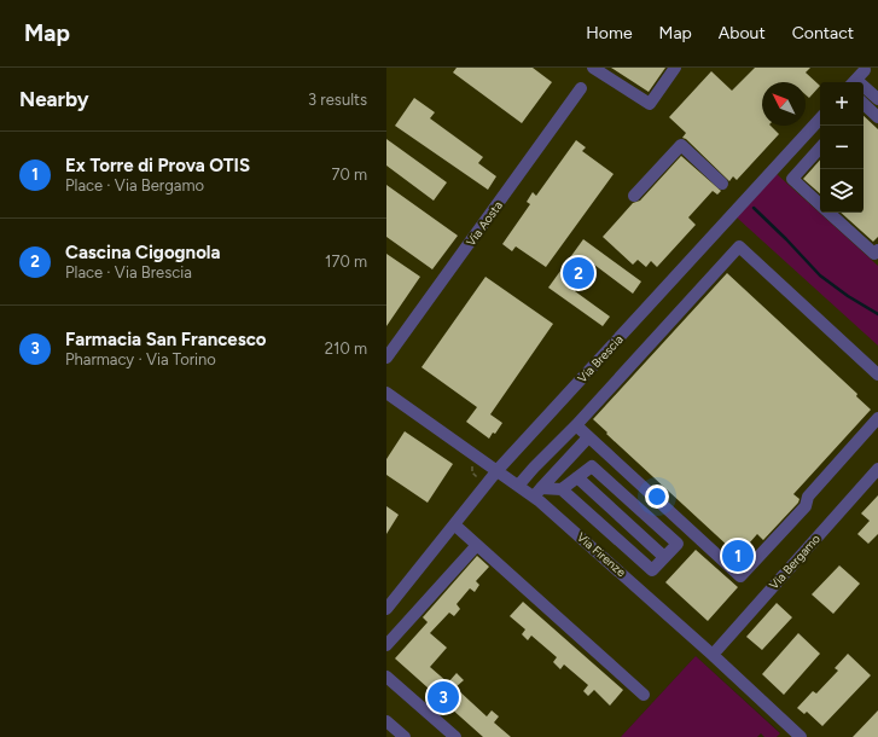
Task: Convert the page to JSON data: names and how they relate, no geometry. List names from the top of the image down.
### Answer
{
  "streets": {
    "street": [
      "Via Aosta",
      "Via Brescia",
      "Via Firenze",
      "Via Bergamo"
    ]
  },
  "crossings": [
    ["Via Brescia", "Via Firenze"],
    ["Via Firenze", "Via Bergamo"]
  ],
  "north": "top left",
  "page": {
    "header": "Map",
    "nav": [
      "Home",
      "Map",
      "About",
      "Contact"
    ],
    "heading": ["Nearby", "3 results"],
    "map_buttons": ["+", "−"],
    "list": [
      {
        "mark": "1",
        "name": "Ex Torre di Prova OTIS",
        "note": "Place · Via Bergamo",
        "value": "70 m"
      },
      {
        "mark": "2",
        "name": "Cascina Cigognola",
        "note": "Place · Via Brescia",
        "value": "170 m"
      },
      {
        "mark": "3",
        "name": "Farmacia San Francesco",
        "note": "Pharmacy · Via Torino",
        "value": "210 m"
      }
    ],
    "pins": ["2", "1", "3"]
  }
}
